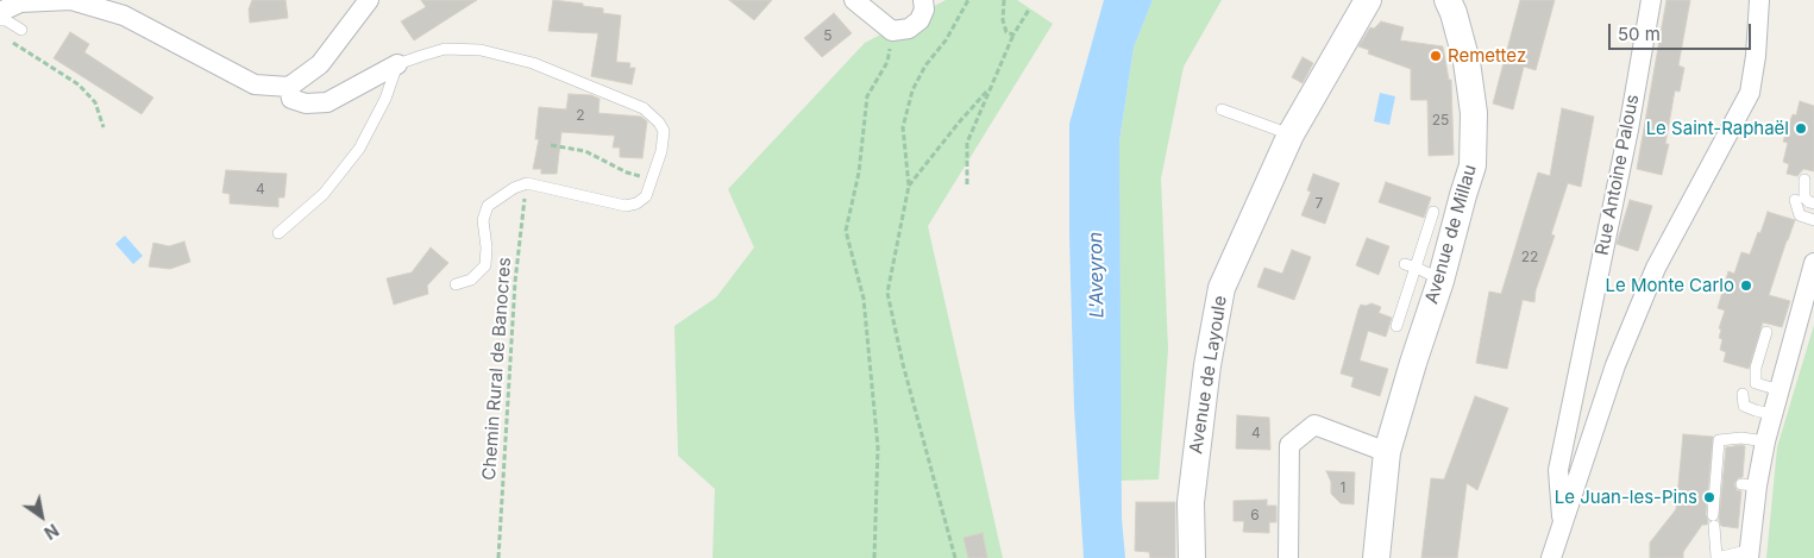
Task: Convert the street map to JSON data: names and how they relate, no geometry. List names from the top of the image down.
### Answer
{
  "streets": {
    "street": ["Rue Antoine Palous", "Avenue de Millau", "Avenue de Layoule"],
    "path": ["Chemin Rural de Banocres"]
  },
  "water": ["L'Aveyron"],
  "places": [
    "Remettez",
    "Le Saint-Raphaël",
    "Le Monte Carlo",
    "Le Juan-les-Pins"
  ],
  "house_numbers": [
    "5",
    "2",
    "25",
    "4",
    "7",
    "22",
    "4",
    "1",
    "6"
  ],
  "scale_bar": "50 m",
  "north": "bottom right"
}
